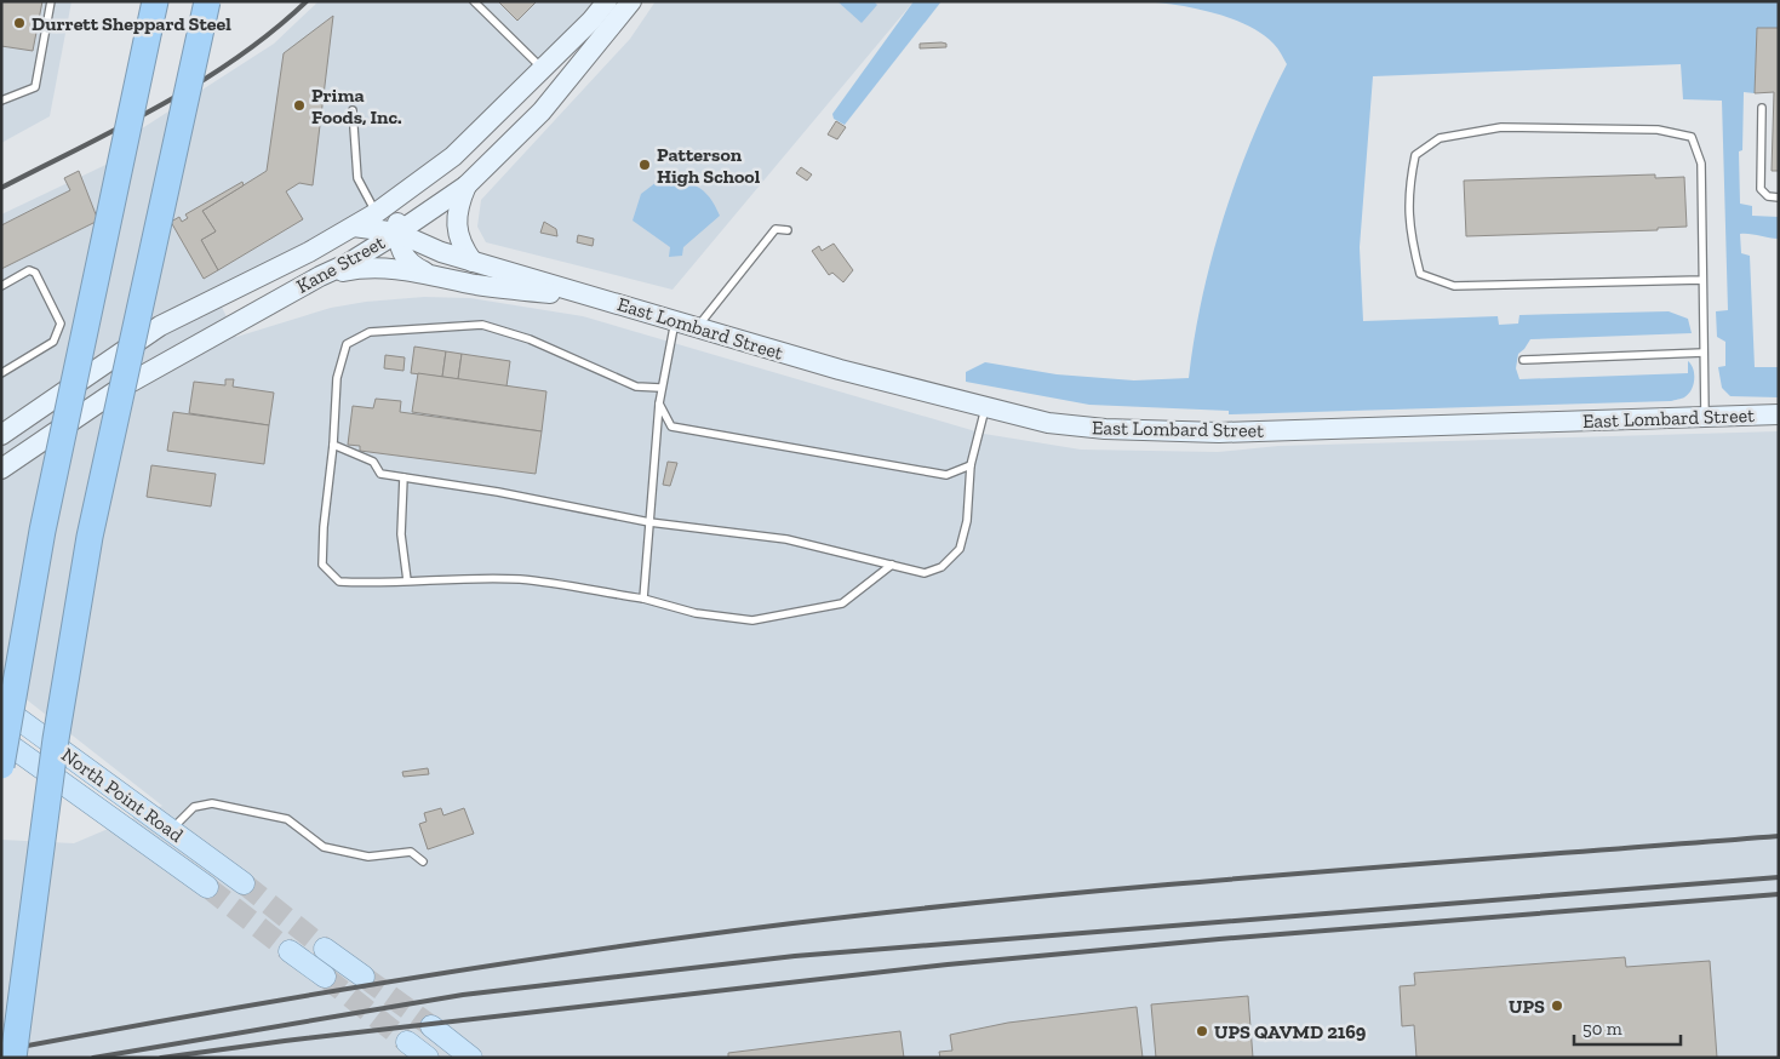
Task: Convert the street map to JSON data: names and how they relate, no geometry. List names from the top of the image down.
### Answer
{
  "streets": {
    "main road": ["Kane Street", "East Lombard Street", "North Point Road"]
  },
  "crossings": [
    ["Kane Street", "East Lombard Street"]
  ],
  "places": [
    "Durrett Sheppard Steel",
    "Prima Foods, Inc.",
    "Patterson High School",
    "UPS",
    "UPS QAVMD 2169"
  ],
  "scale_bar": "50 m"
}
